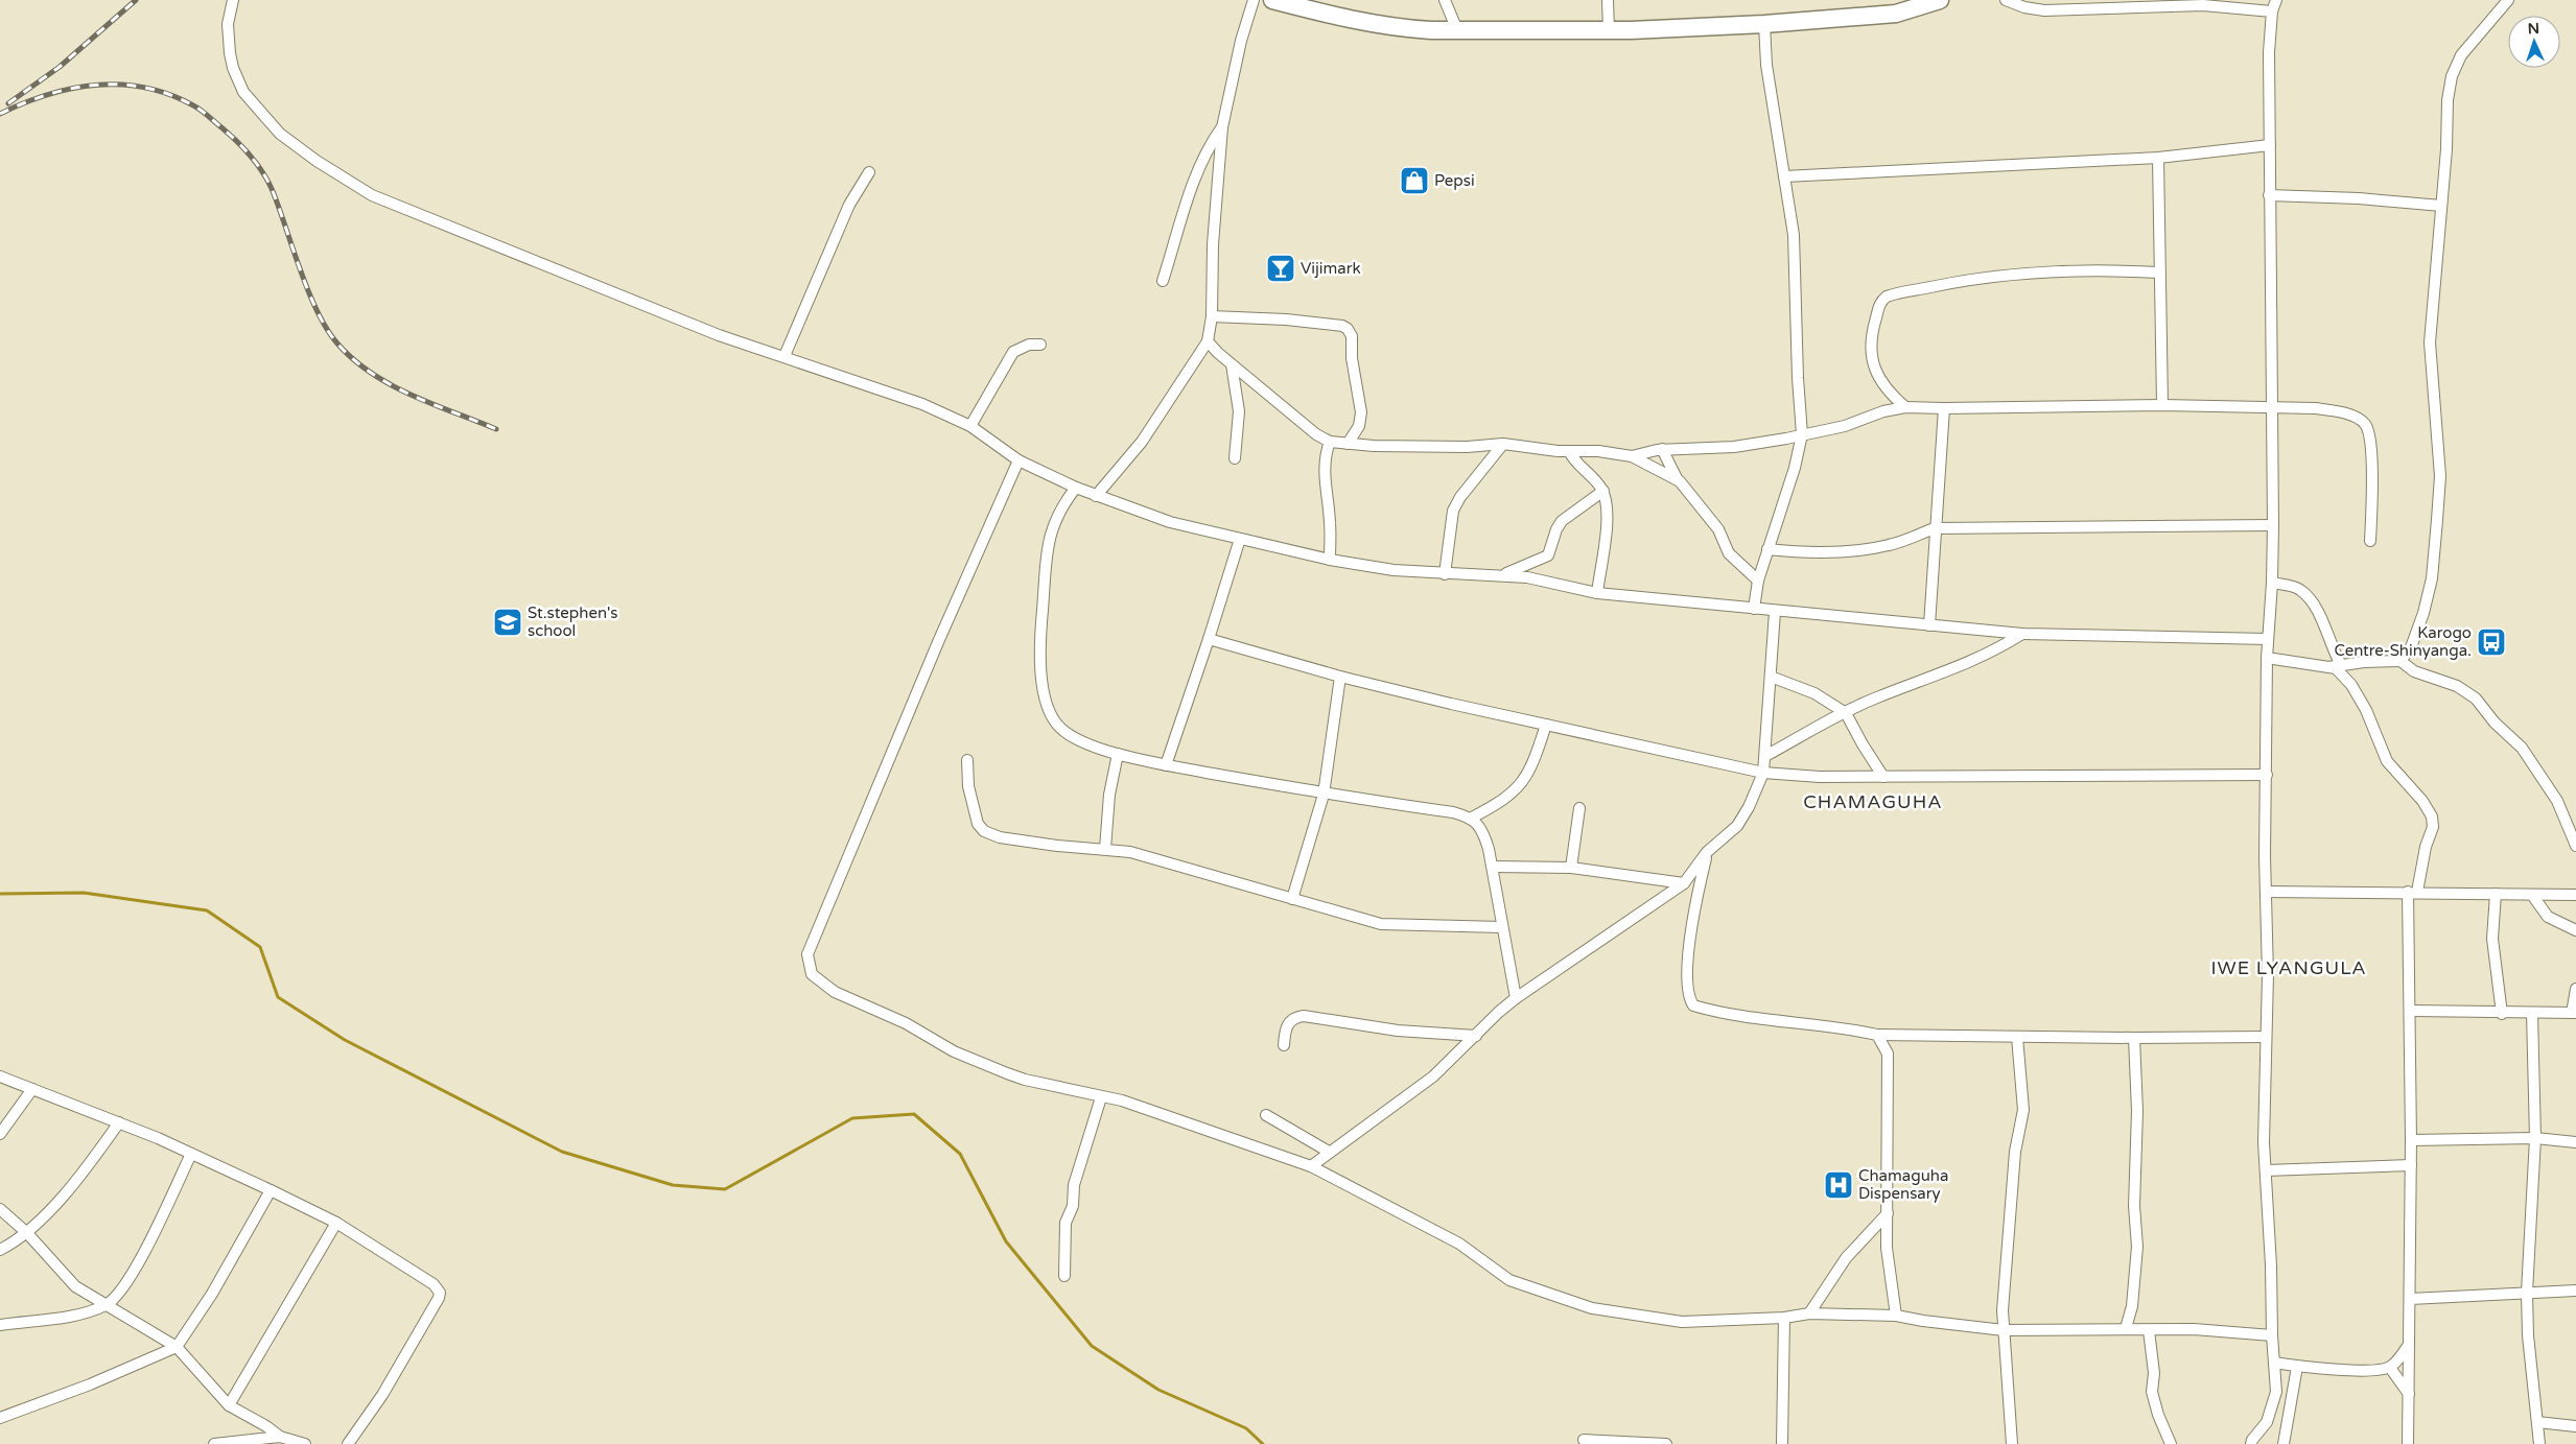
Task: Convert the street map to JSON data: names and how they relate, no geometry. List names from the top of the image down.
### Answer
{
  "districts": ["CHAMAGUHA", "IWE LYANGULA"],
  "places": {
    "shop": ["Pepsi"],
    "bar": ["Vijimark"],
    "school or university": ["St.stephen's school"],
    "bus stop": ["Karogo Centre-Shinyanga."],
    "hospital": ["Chamaguha Dispensary"]
  },
  "north": "top"
}
